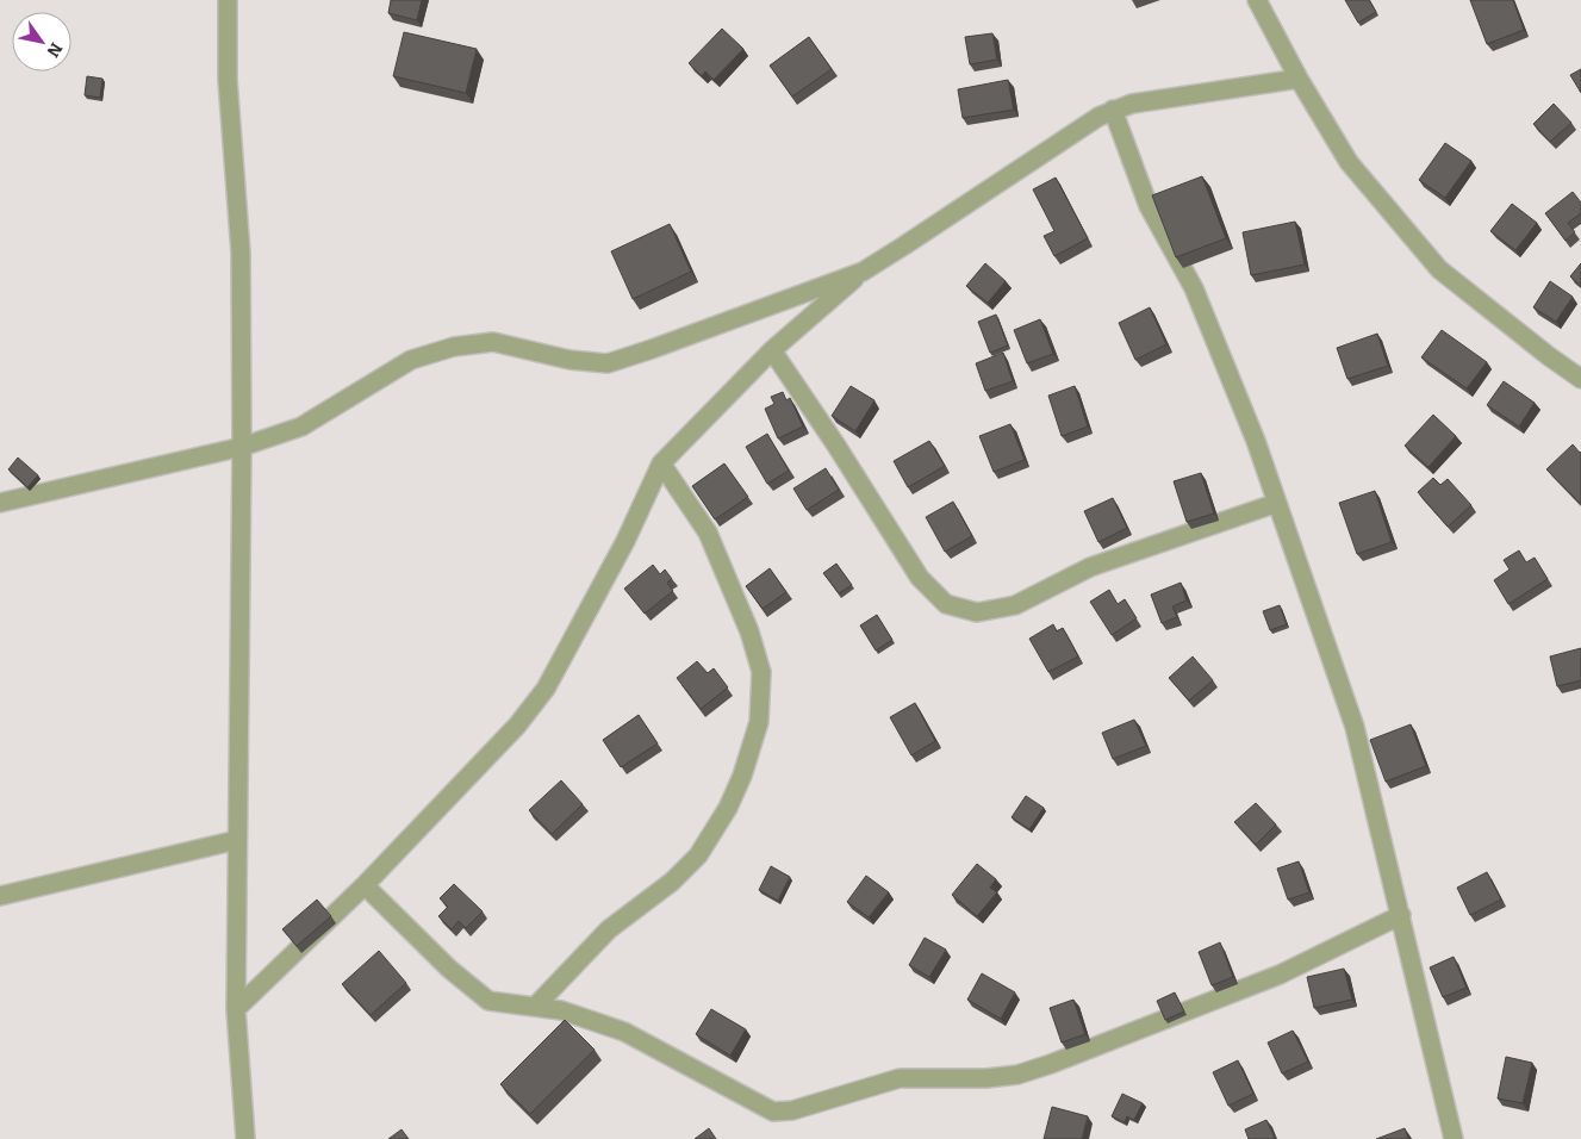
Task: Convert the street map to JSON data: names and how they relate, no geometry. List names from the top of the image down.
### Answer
{
  "north": "bottom right"
}
